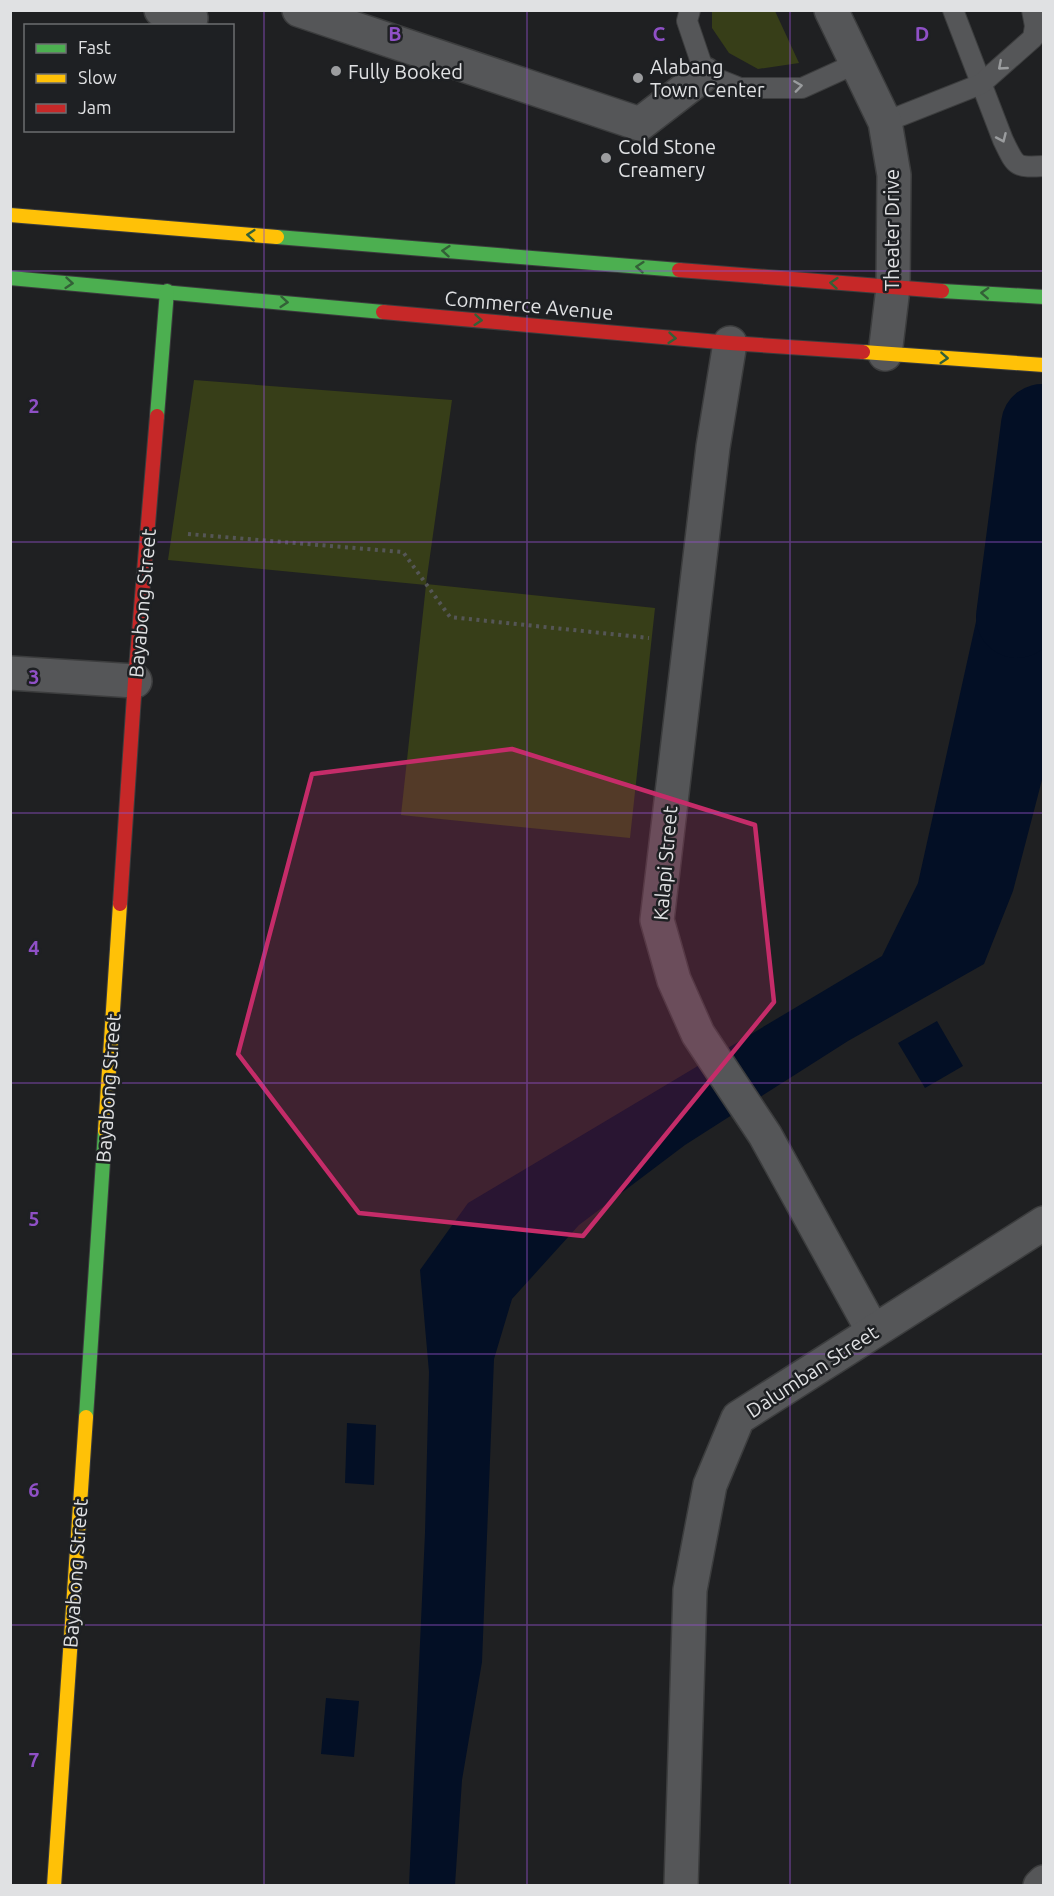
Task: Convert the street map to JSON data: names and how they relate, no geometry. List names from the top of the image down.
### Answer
{
  "streets": {
    "main road": ["Commerce Avenue", "Bayabong Street"],
    "street": ["Theater Drive", "Kalapi Street", "Dalumban Street"]
  },
  "crossings": [
    ["Theater Drive", "Commerce Avenue"],
    ["Commerce Avenue", "Bayabong Street"],
    ["Commerce Avenue", "Kalapi Street"],
    ["Kalapi Street", "Dalumban Street"]
  ],
  "places": ["Fully Booked", "Alabang Town Center", "Cold Stone Creamery"],
  "legend": ["Fast", "Slow", "Jam"],
  "grid": {
    "columns": ["B", "C", "D"],
    "rows": [
      "2",
      "3",
      "4",
      "5",
      "6",
      "7"
    ]
  }
}
